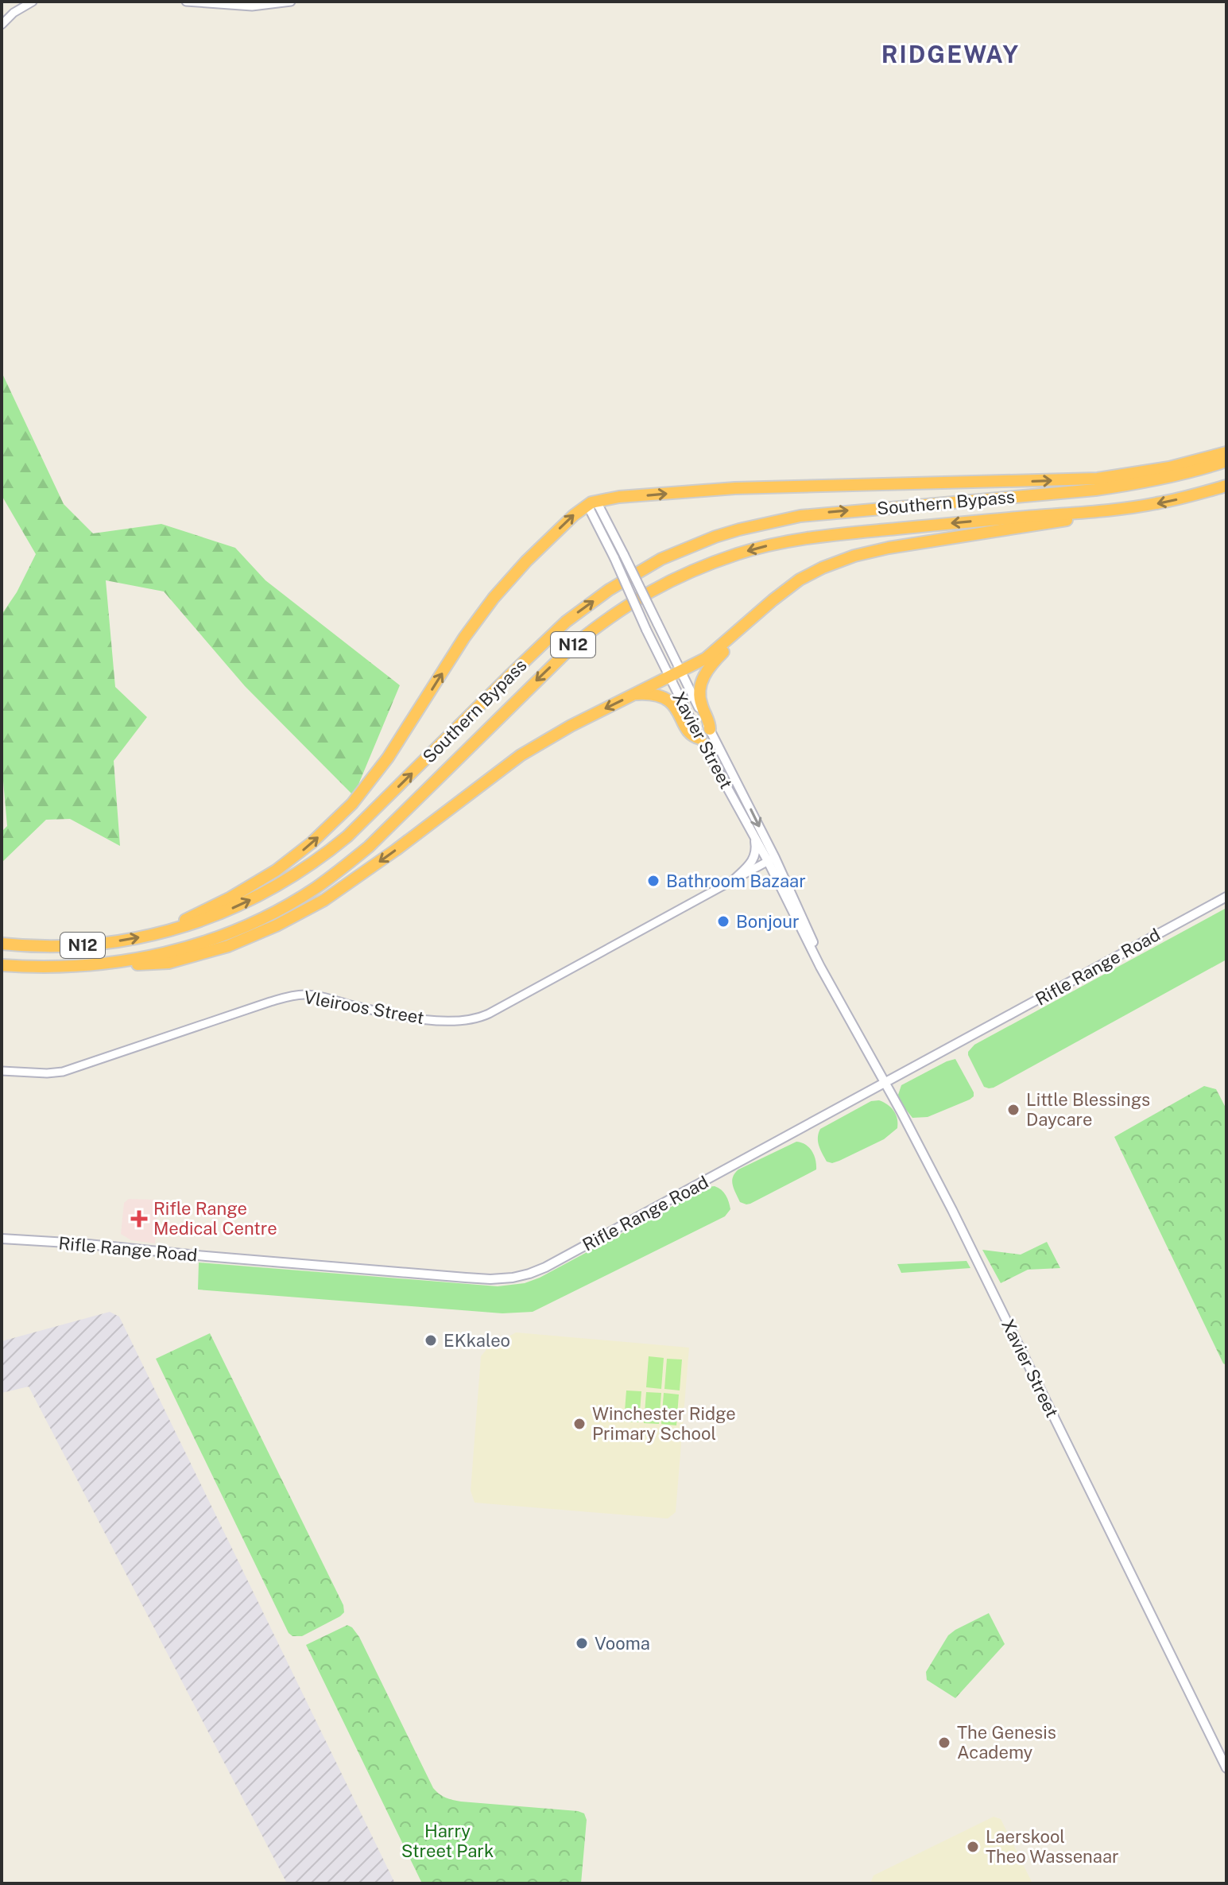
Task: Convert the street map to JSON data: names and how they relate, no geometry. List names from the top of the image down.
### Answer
{
  "streets": {
    "highway": ["Southern Bypass", "N12"],
    "main road": ["Xavier Street", "Rifle Range Road"],
    "street": ["Vleiroos Street"]
  },
  "crossings": [
    ["Xavier Street", "Rifle Range Road"],
    ["Xavier Street", "Vleiroos Street"]
  ],
  "districts": ["RIDGEWAY"],
  "parks": ["Harry Street Park"],
  "places": {
    "other": [
      "Bathroom Bazaar",
      "Bonjour",
      "Little Blessings Daycare",
      "EKkaleo",
      "Winchester Ridge Primary School",
      "Vooma",
      "The Genesis Academy",
      "Laerskool Theo Wassenaar"
    ],
    "health": ["Rifle Range Medical Centre"]
  }
}
